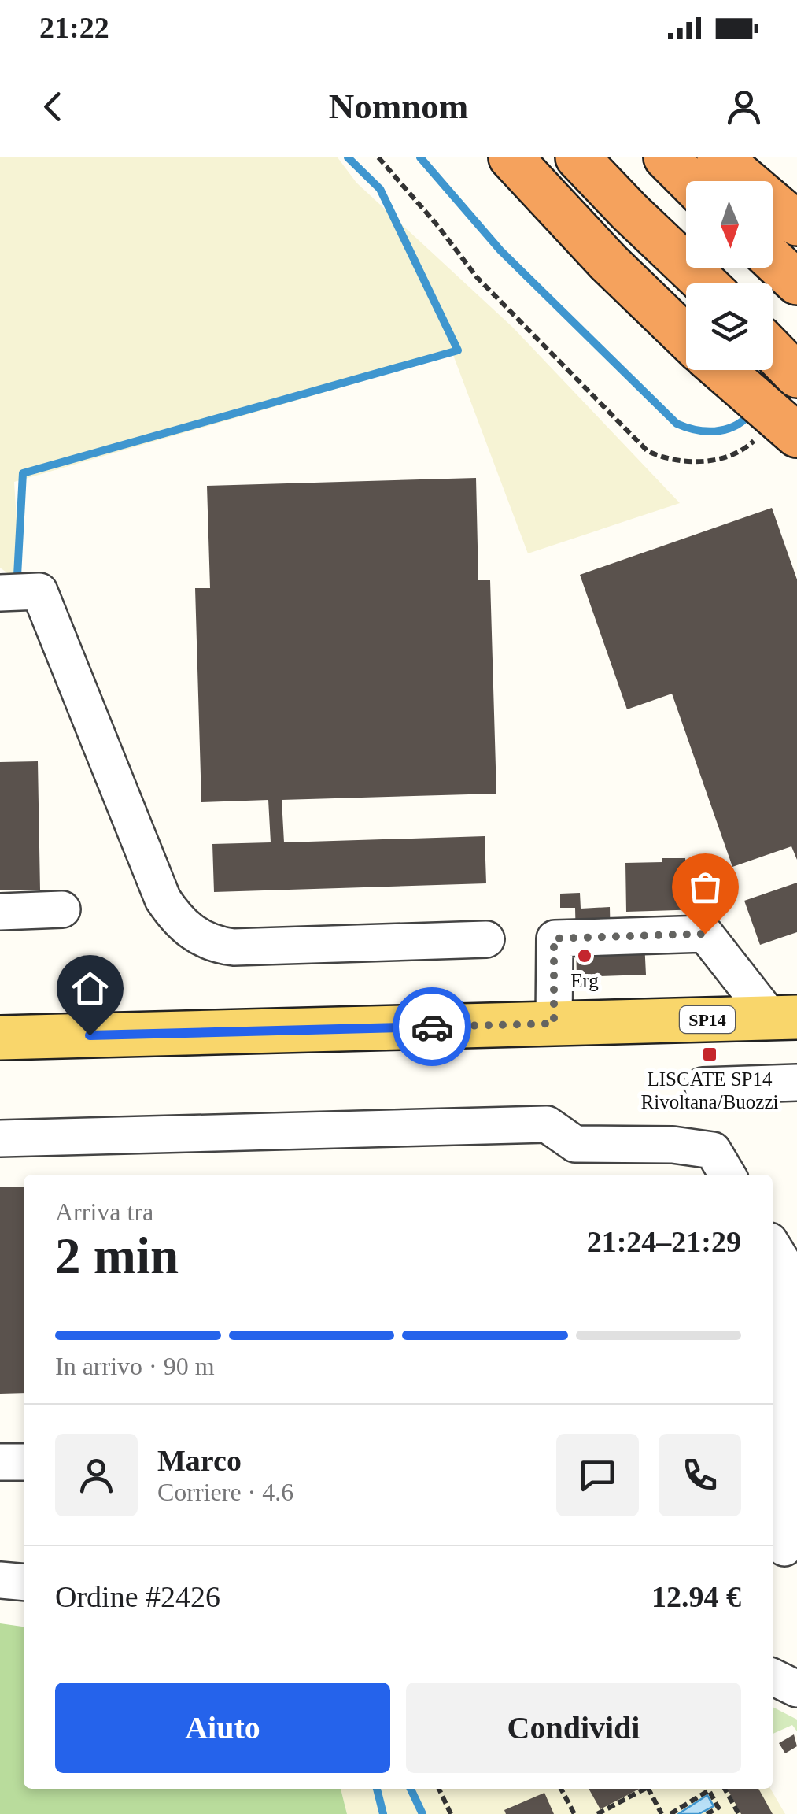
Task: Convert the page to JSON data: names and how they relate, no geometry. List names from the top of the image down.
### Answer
{
  "streets": {
    "main road": ["SP14"]
  },
  "places": {
    "other": ["Erg"],
    "transit": ["LISCATE SP14 Rivoltana/Buozzi"]
  },
  "north": "bottom",
  "page": {
    "status": "21:22",
    "header": "Nomnom",
    "heading": ["2 min", "Arriva tra", "21:24–21:29"],
    "panel": [
      "Marco",
      "Corriere · 4.6",
      "Ordine #2426",
      "12.94 €"
    ],
    "bar": "In arrivo · 90 m",
    "buttons": ["Aiuto", "Condividi"]
  }
}
